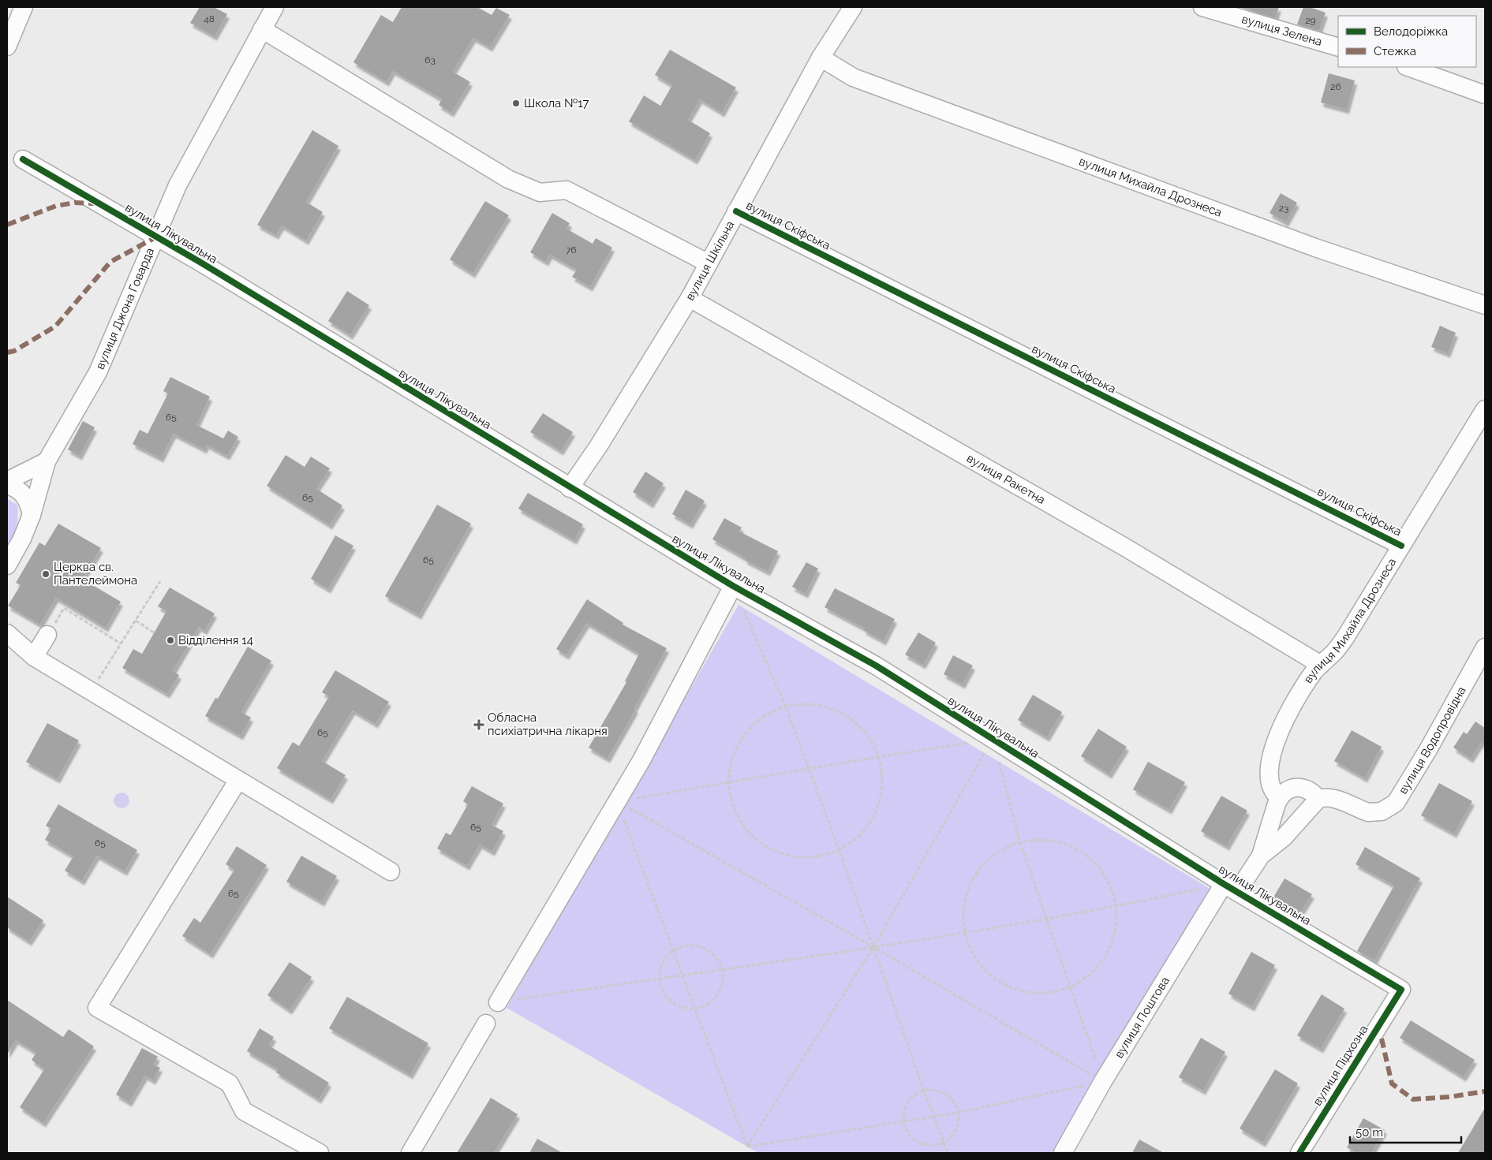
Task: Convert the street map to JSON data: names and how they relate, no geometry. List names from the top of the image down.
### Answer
{
  "streets": {
    "street": [
      "вулиця Зелена",
      "вулиця Михайла Дрознеса",
      "вулиця Скіфська",
      "вулиця Лікувальна",
      "вулиця Шкільна",
      "вулиця Джона Говарда",
      "вулиця Ракетна",
      "вулиця Водопровідна",
      "вулиця Поштова",
      "вулиця Підхозна"
    ]
  },
  "crossings": [
    ["вулиця Михайла Дрознеса", "вулиця Скіфська"],
    ["вулиця Михайла Дрознеса", "вулиця Шкільна"],
    ["вулиця Михайла Дрознеса", "вулиця Ракетна"],
    ["вулиця Михайла Дрознеса", "вулиця Водопровідна"],
    ["вулиця Скіфська", "вулиця Шкільна"],
    ["вулиця Лікувальна", "вулиця Шкільна"],
    ["вулиця Лікувальна", "вулиця Джона Говарда"],
    ["вулиця Лікувальна", "вулиця Поштова"],
    ["вулиця Лікувальна", "вулиця Підхозна"],
    ["вулиця Шкільна", "вулиця Ракетна"]
  ],
  "places": {
    "other": ["Школа №17", "Церква св. Пантелеймона", "Відділення 14"],
    "health": ["Обласна психіатрична лікарня"]
  },
  "house_numbers": [
    "48",
    "29",
    "63",
    "26",
    "23",
    "76",
    "65",
    "65",
    "65",
    "65",
    "65",
    "65",
    "65"
  ],
  "legend": ["Велодоріжка", "Стежка"],
  "scale_bar": "50 m"
}
